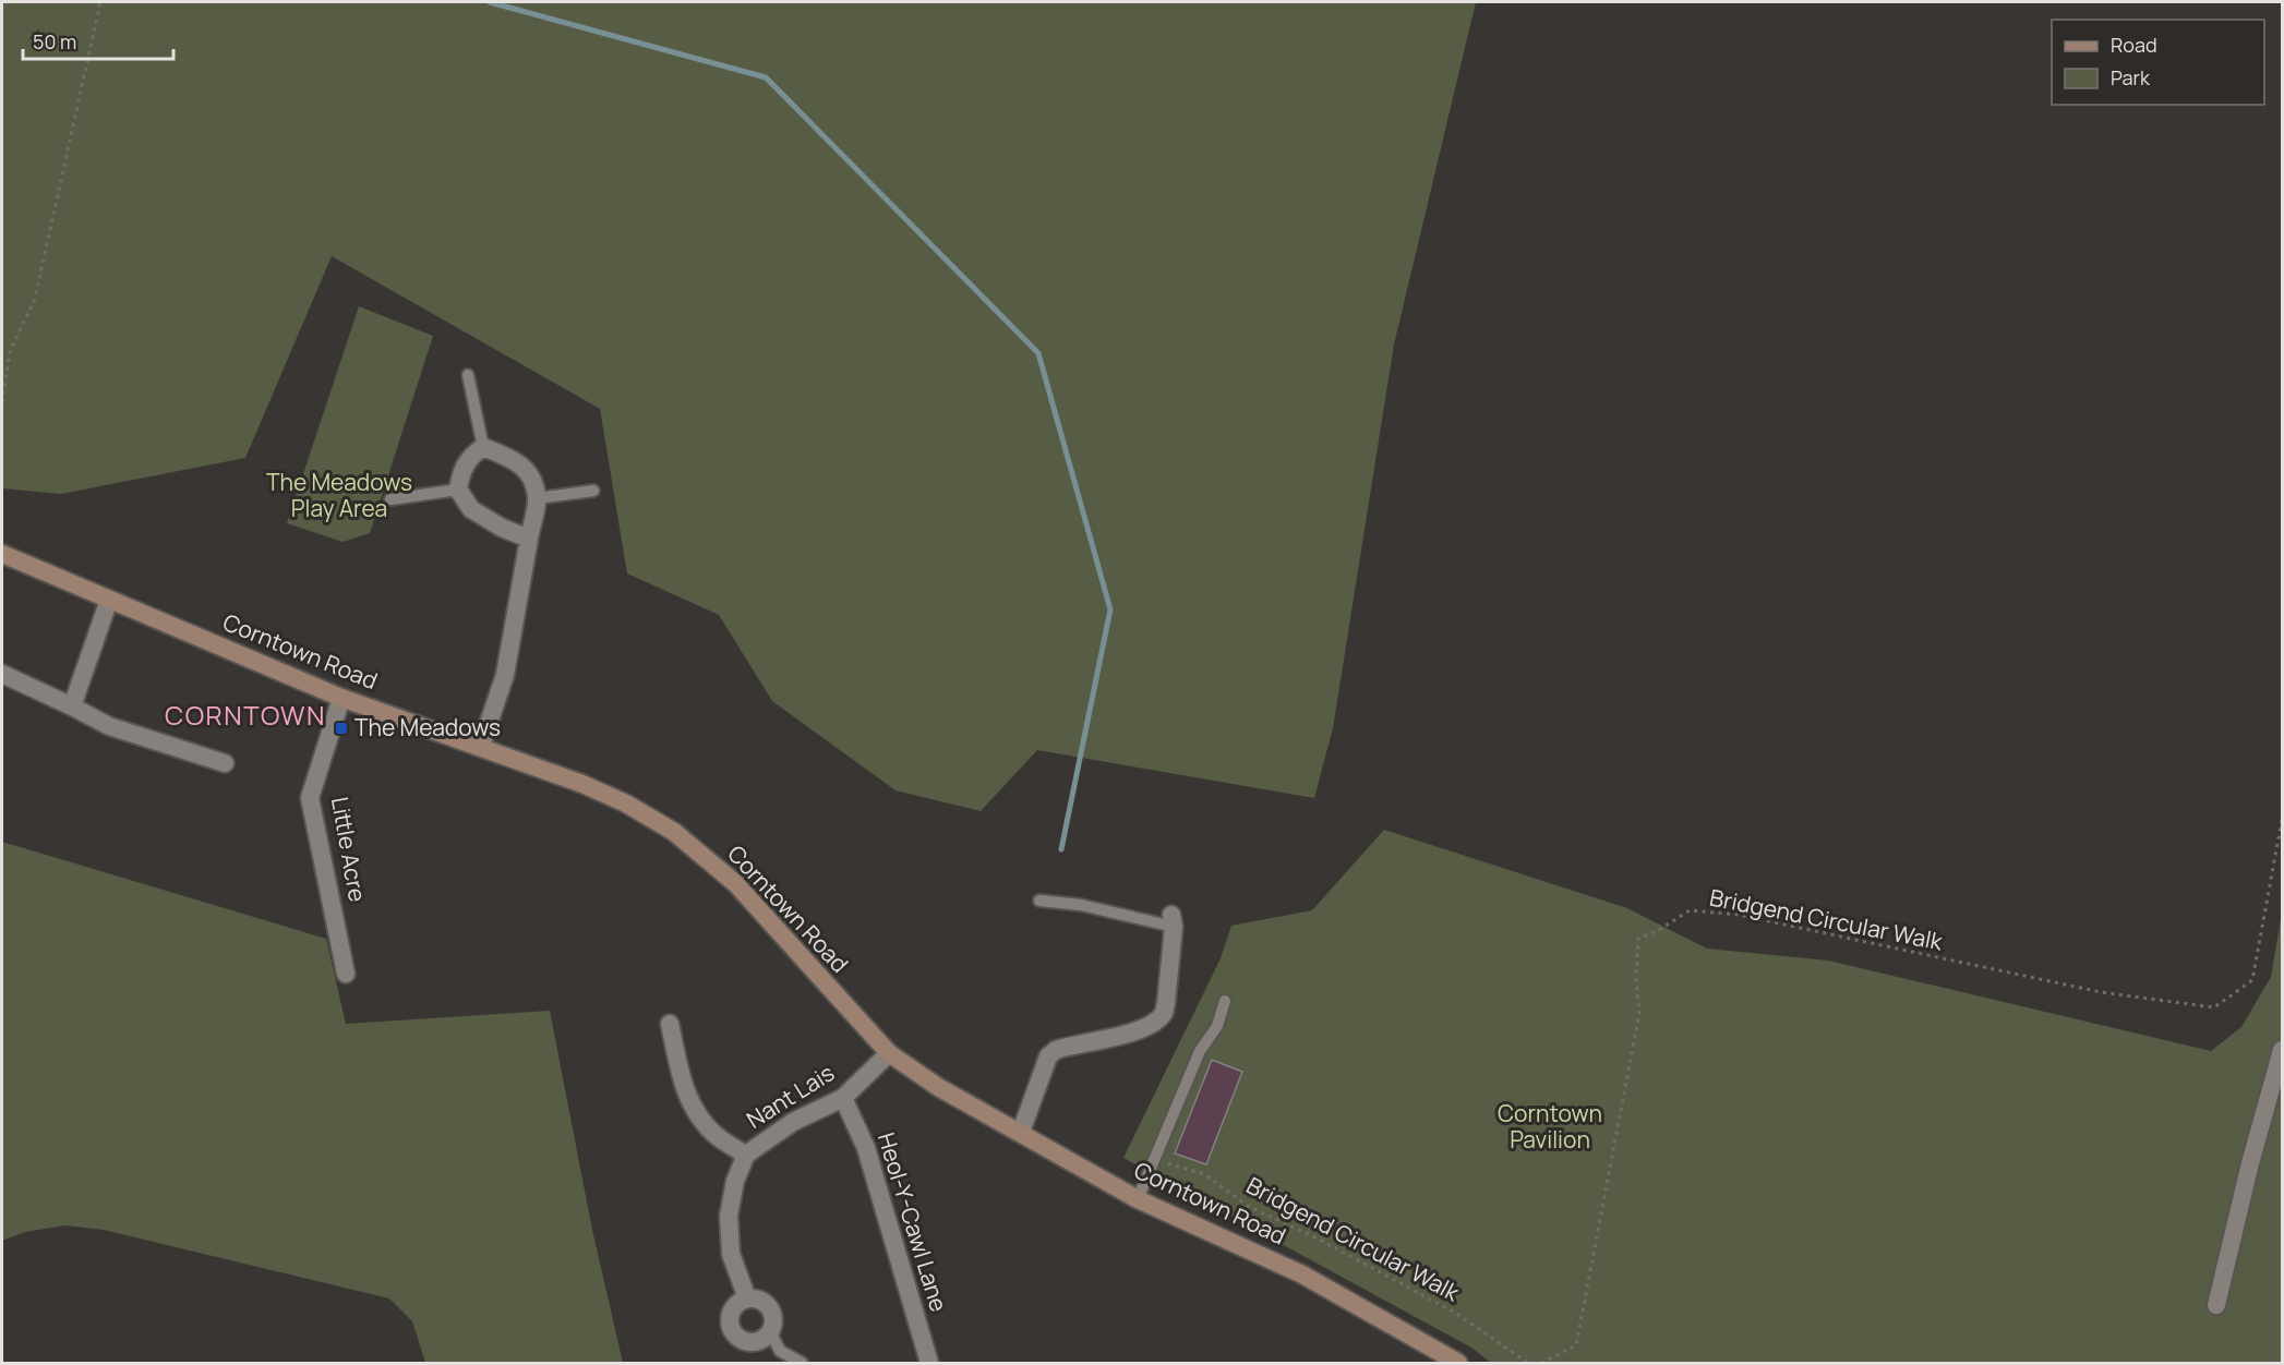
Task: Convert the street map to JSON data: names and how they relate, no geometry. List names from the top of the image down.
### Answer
{
  "streets": {
    "main road": ["Corntown Road"],
    "street": ["Little Acre", "Nant Lais", "Heol-Y-Cawl Lane"],
    "path": ["Bridgend Circular Walk"]
  },
  "crossings": [
    ["Corntown Road", "Little Acre"],
    ["Corntown Road", "Nant Lais"],
    ["Nant Lais", "Heol-Y-Cawl Lane"]
  ],
  "districts": ["CORNTOWN"],
  "parks": ["The Meadows Play Area", "Corntown Pavilion"],
  "places": {
    "transit": ["The Meadows"]
  },
  "legend": ["Road", "Park"],
  "scale_bar": "50 m"
}
